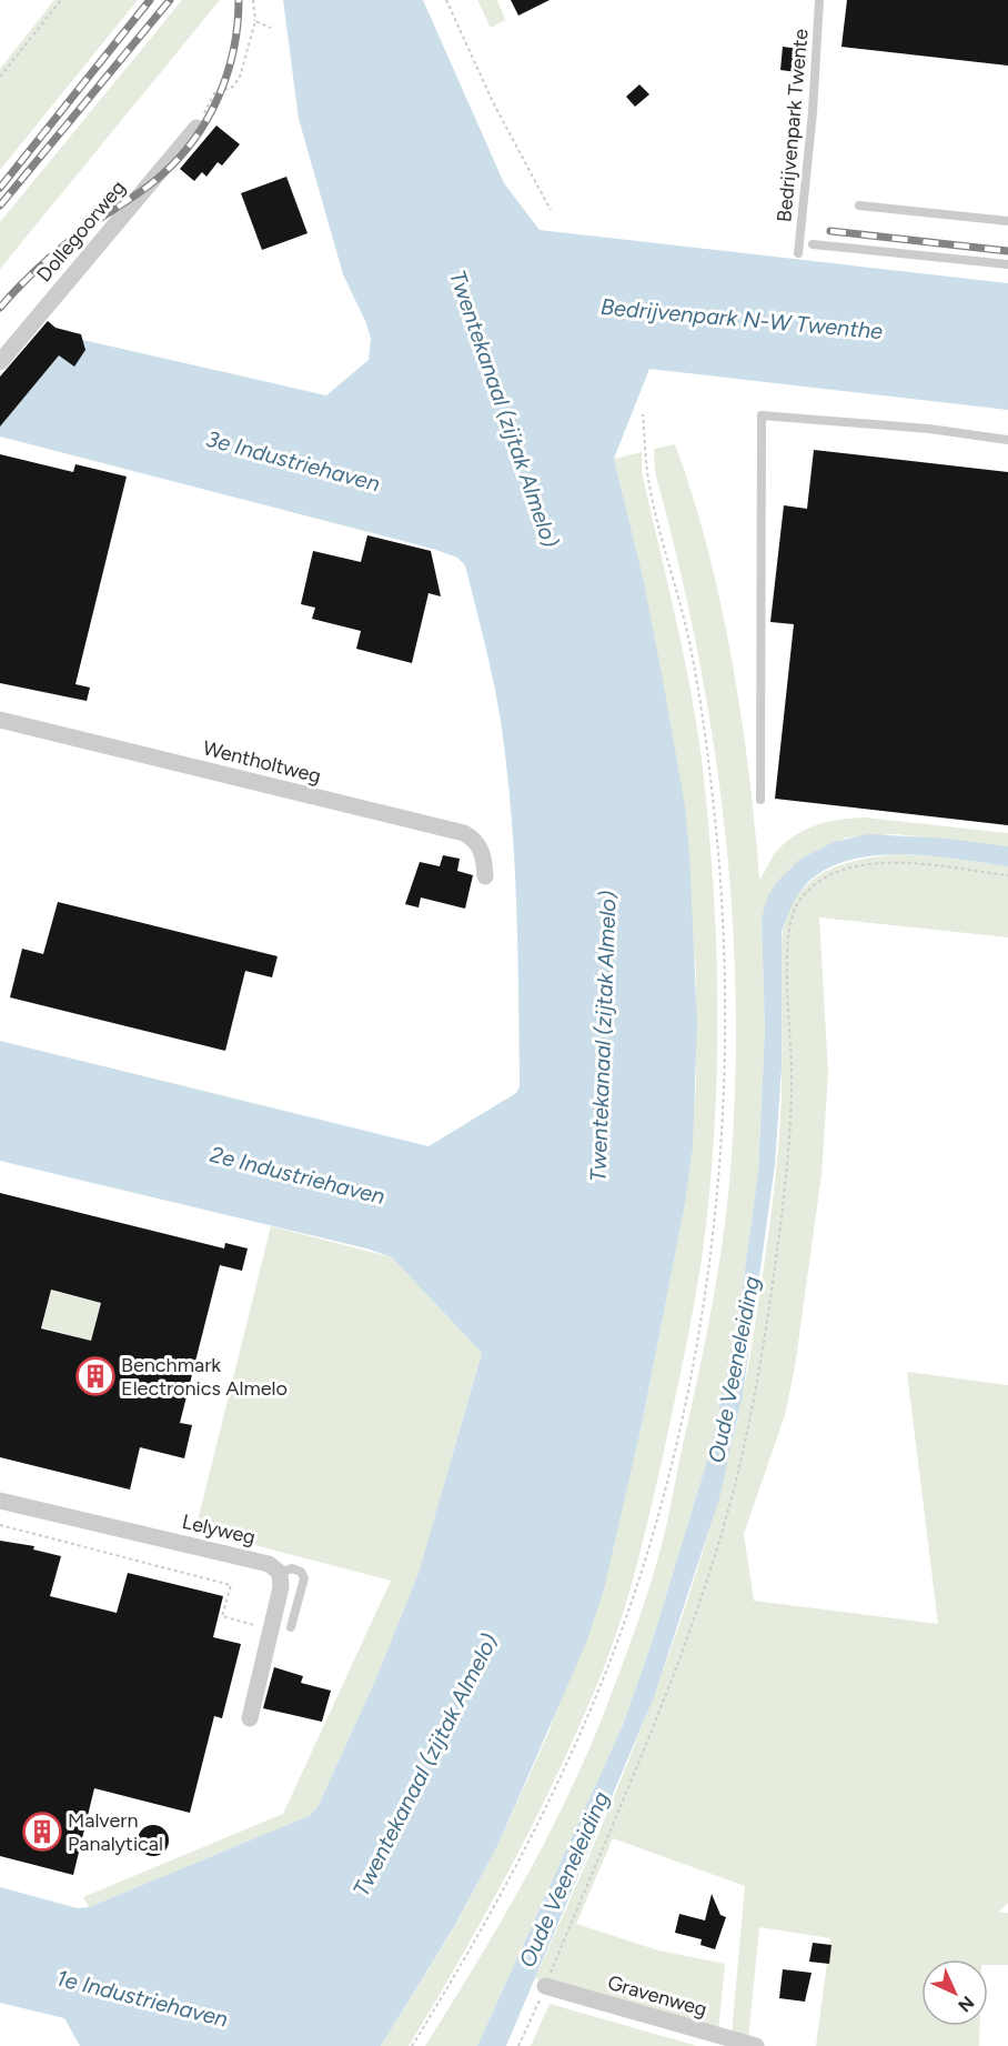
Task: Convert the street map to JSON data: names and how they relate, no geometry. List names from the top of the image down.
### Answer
{
  "streets": {
    "street": [
      "Dollegoorweg",
      "Wentholtweg",
      "Lelyweg",
      "Gravenweg"
    ],
    "lane": ["Bedrijvenpark Twente"]
  },
  "water": [
    "Bedrijvenpark N-W Twenthe",
    "Twentekanaal (zijtak Almelo)",
    "3e Industriehaven",
    "2e Industriehaven",
    "Oude Veeneleiding",
    "1e Industriehaven"
  ],
  "places": {
    "building": ["Benchmark Electronics Almelo", "Malvern Panalytical"]
  },
  "north": "bottom right"
}
